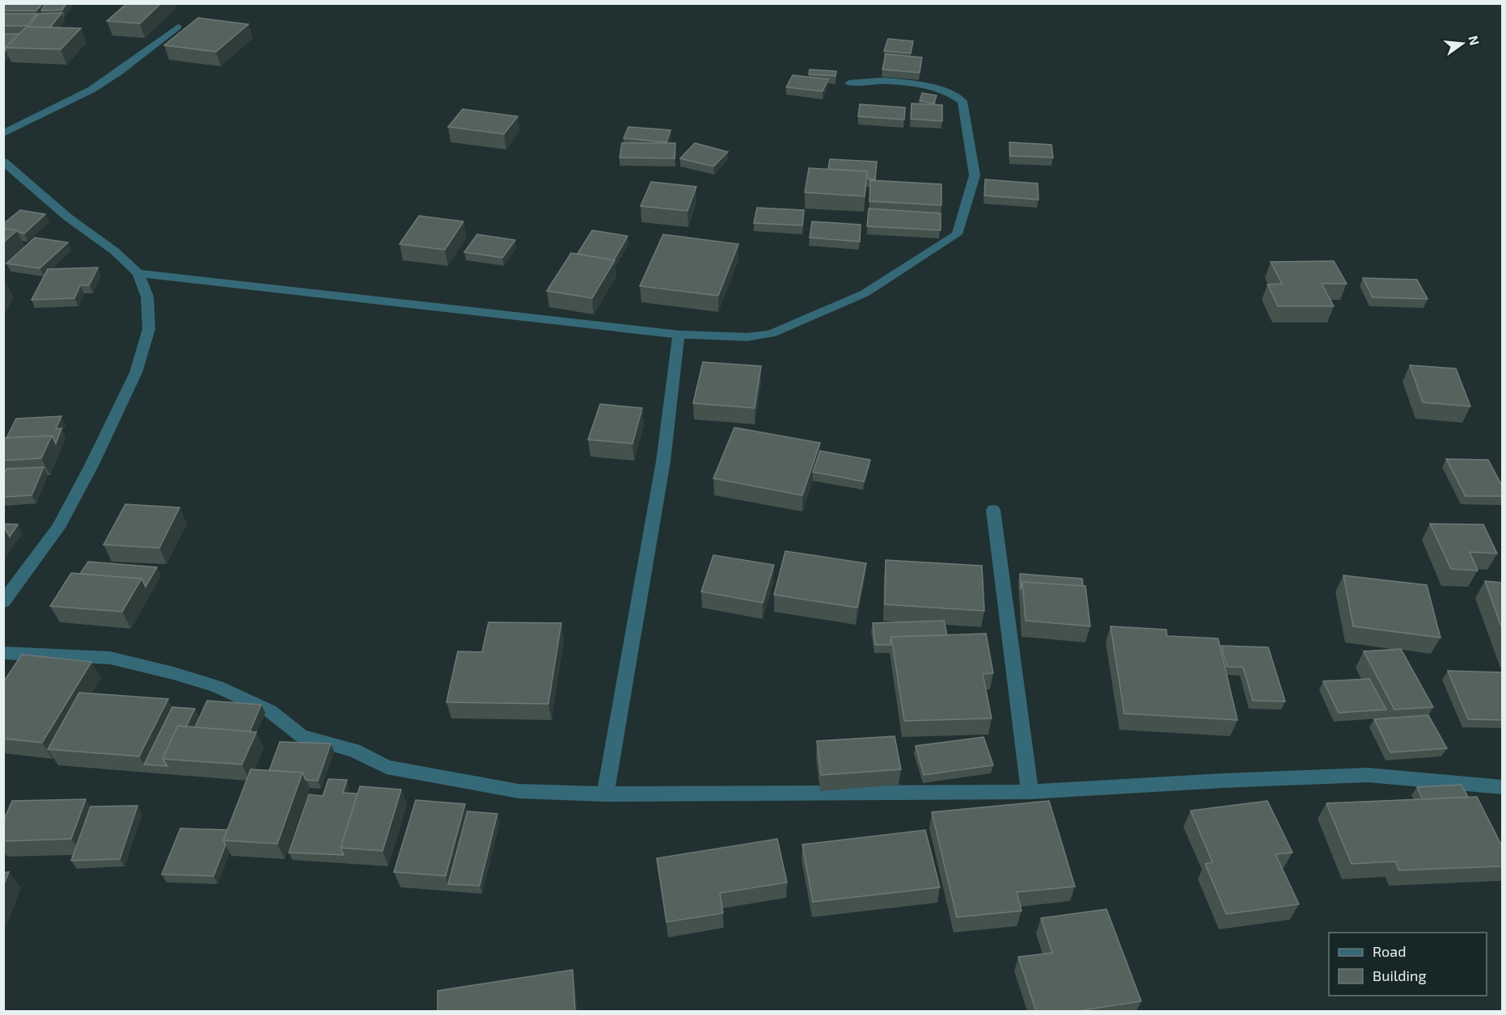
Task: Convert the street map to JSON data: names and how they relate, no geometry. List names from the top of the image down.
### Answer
{
  "legend": ["Road", "Building"],
  "north": "right"
}
